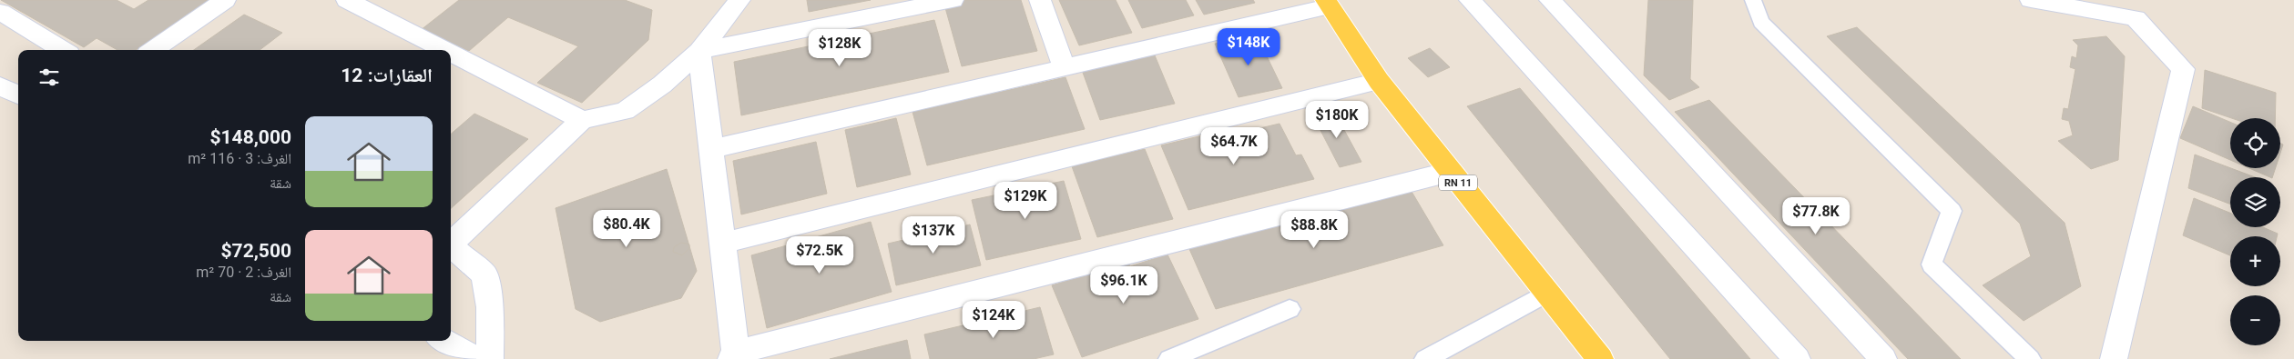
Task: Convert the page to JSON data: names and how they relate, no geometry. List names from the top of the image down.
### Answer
{
  "streets": {
    "main road": ["RN 11"]
  },
  "page": {
    "price": [
      "$148K",
      "$128K",
      "$180K",
      "$64.7K",
      "$129K",
      "$77.8K",
      "$80.4K",
      "$88.8K",
      "$137K",
      "$72.5K",
      "$96.1K",
      "$124K"
    ],
    "heading": "العقارات: 12",
    "list": [
      {
        "name": "$148,000",
        "note": "الغرف: 3 · 116 m² · شقة"
      },
      {
        "name": "$72,500",
        "note": "الغرف: 2 · 70 m² · شقة"
      }
    ],
    "map_buttons": ["+", "−"]
  }
}
